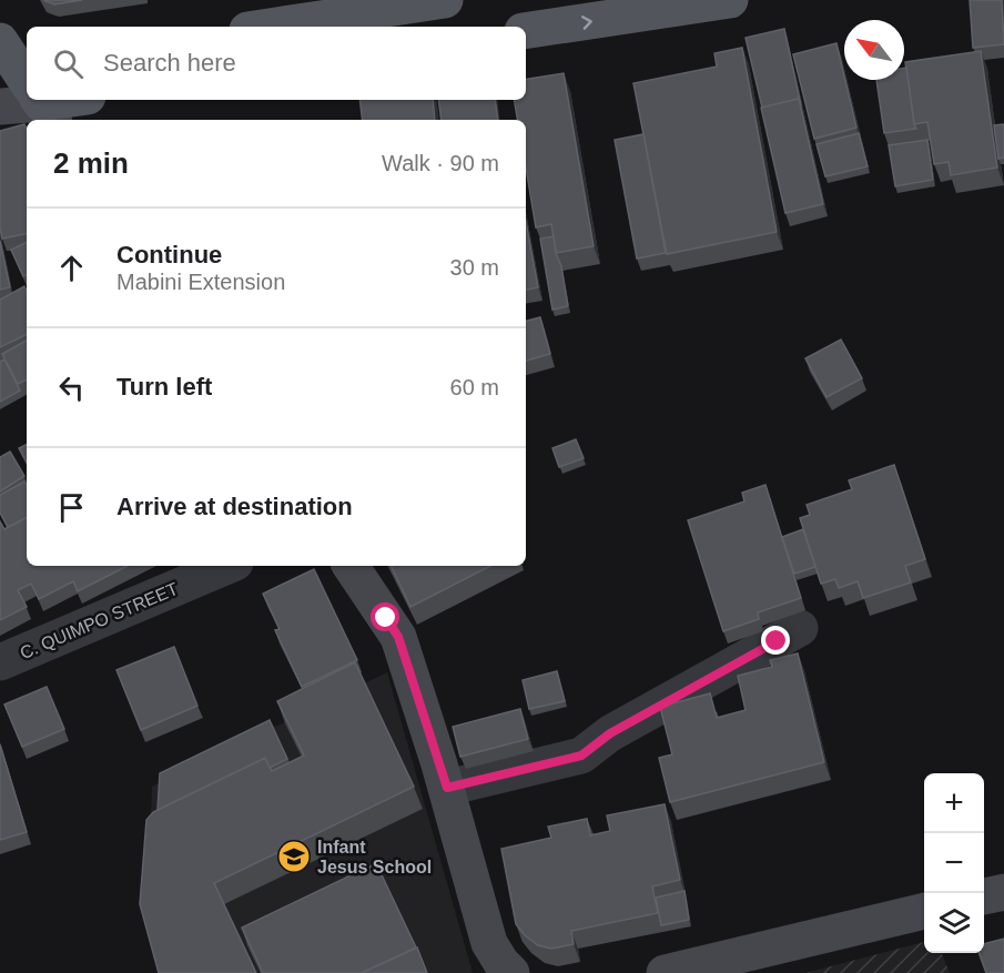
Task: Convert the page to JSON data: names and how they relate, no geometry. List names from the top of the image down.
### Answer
{
  "streets": {
    "street": ["C. QUIMPO STREET"]
  },
  "places": {
    "school or university": ["Infant Jesus School"]
  },
  "north": "top left",
  "page": {
    "search": "Search here",
    "heading": ["2 min", "Walk · 90 m"],
    "list": [
      ["Continue", "Mabini Extension", "30 m"],
      ["Turn left", "60 m"],
      "Arrive at destination"
    ],
    "map_buttons": ["+", "−"]
  }
}
